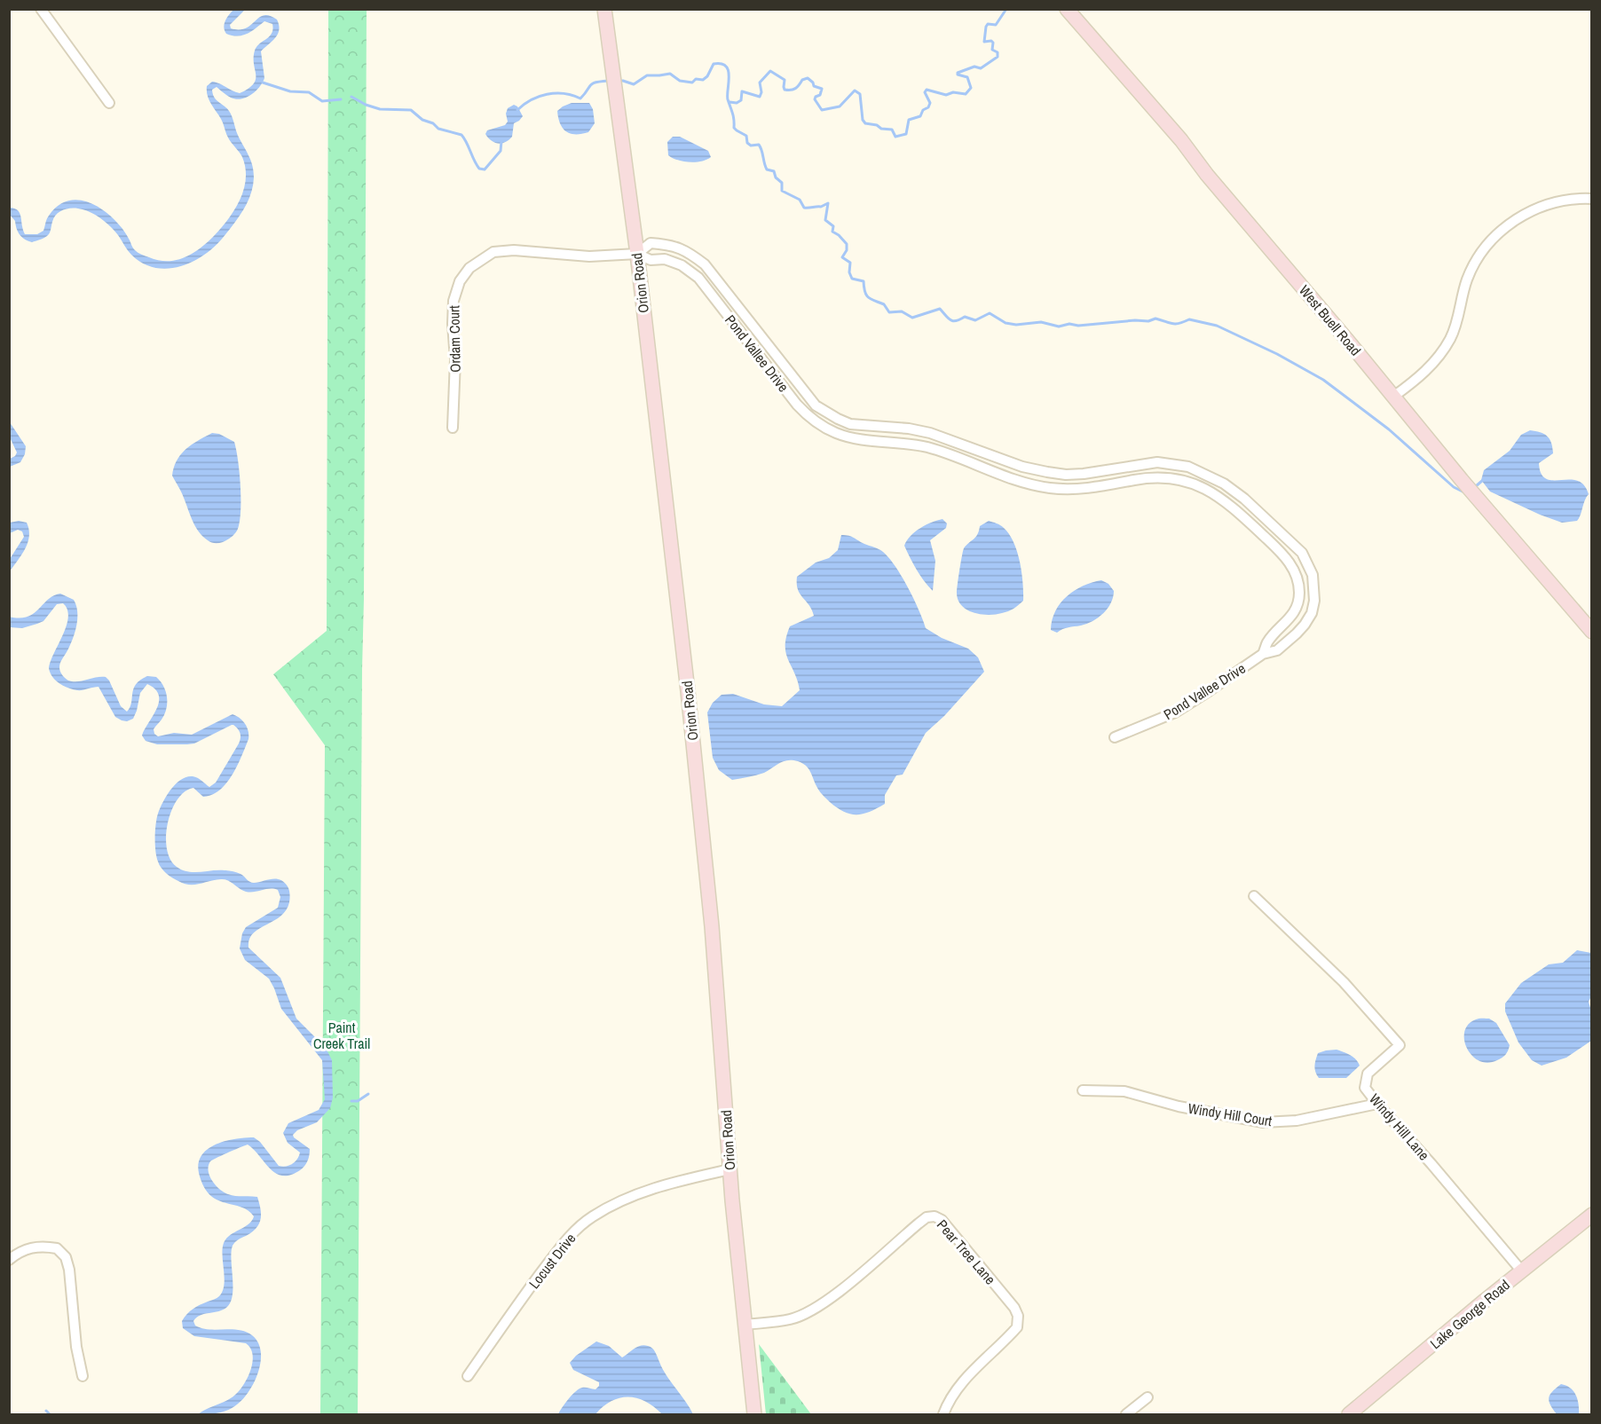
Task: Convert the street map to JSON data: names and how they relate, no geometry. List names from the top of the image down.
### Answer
{
  "streets": {
    "main road": ["Orion Road", "West Buell Road", "Lake George Road"],
    "street": [
      "Ordam Court",
      "Pond Vallee Drive",
      "Windy Hill Court",
      "Windy Hill Lane",
      "Pear Tree Lane",
      "Locust Drive"
    ]
  },
  "crossings": [
    ["Orion Road", "Ordam Court"],
    ["Orion Road", "Pond Vallee Drive"],
    ["Orion Road", "Pear Tree Lane"],
    ["Orion Road", "Locust Drive"],
    ["Ordam Court", "Pond Vallee Drive"],
    ["Windy Hill Court", "Windy Hill Lane"],
    ["Windy Hill Lane", "Lake George Road"]
  ],
  "parks": ["Paint Creek Trail"]
}
